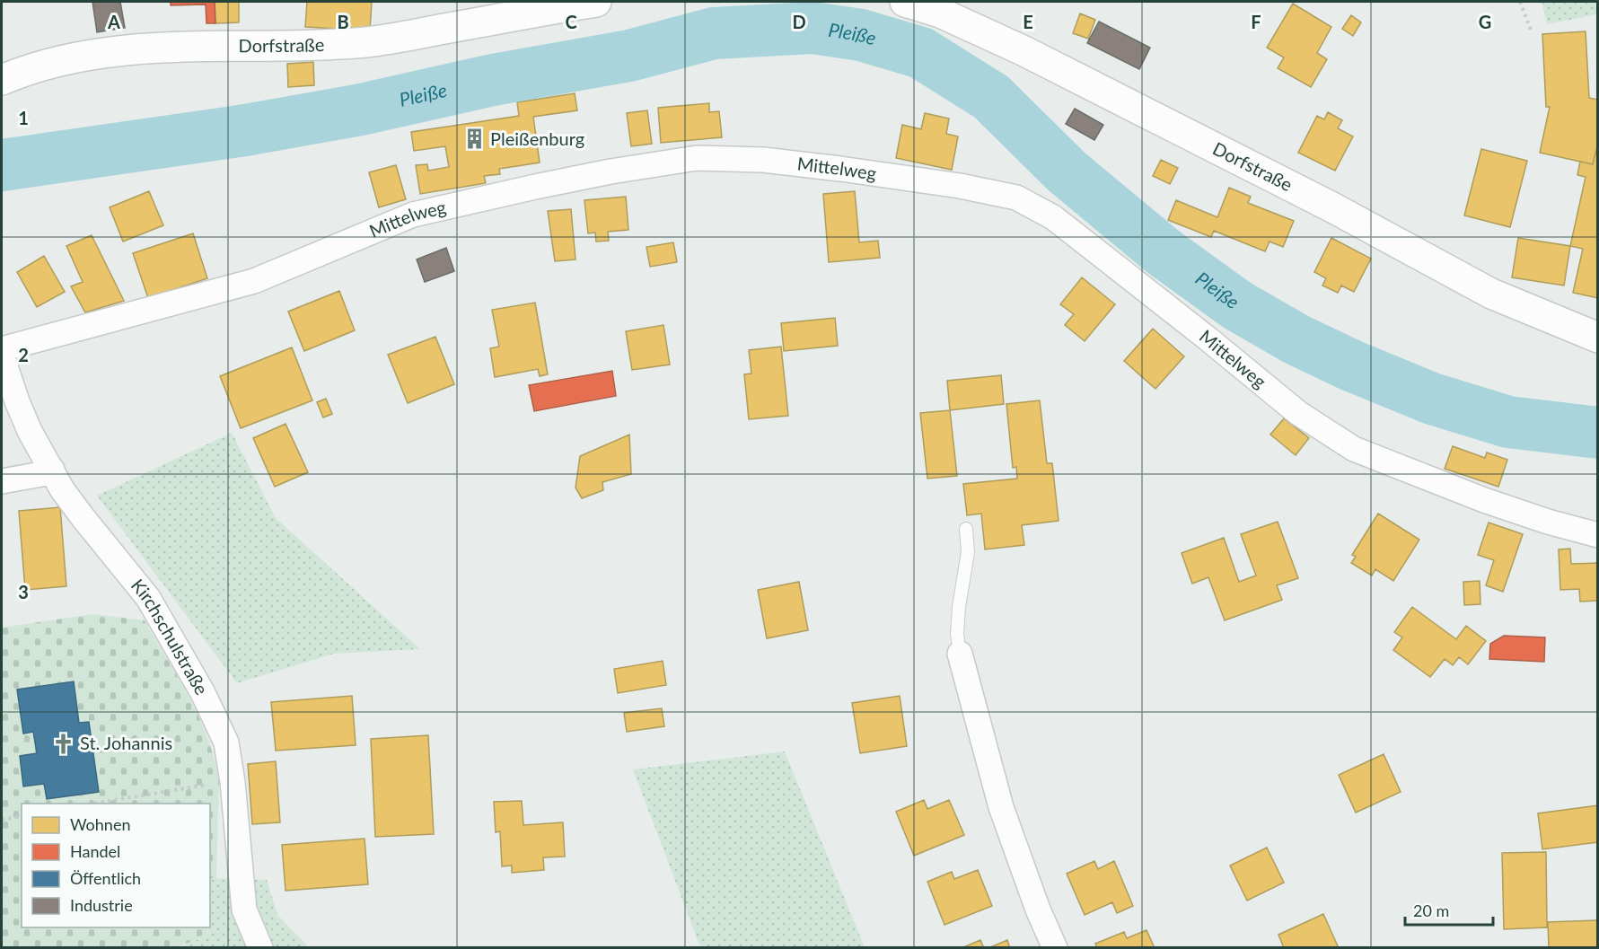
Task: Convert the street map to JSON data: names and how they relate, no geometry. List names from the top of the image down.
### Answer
{
  "streets": {
    "street": ["Dorfstraße", "Mittelweg", "Kirchschulstraße"]
  },
  "water": ["Pleiße"],
  "places": {
    "building": ["Pleißenburg"],
    "church": ["St. Johannis"]
  },
  "legend": [
    "Wohnen",
    "Handel",
    "Öffentlich",
    "Industrie"
  ],
  "scale_bar": "20 m",
  "grid": {
    "columns": [
      "A",
      "B",
      "C",
      "D",
      "E",
      "F",
      "G"
    ],
    "rows": ["1", "2", "3"]
  }
}
